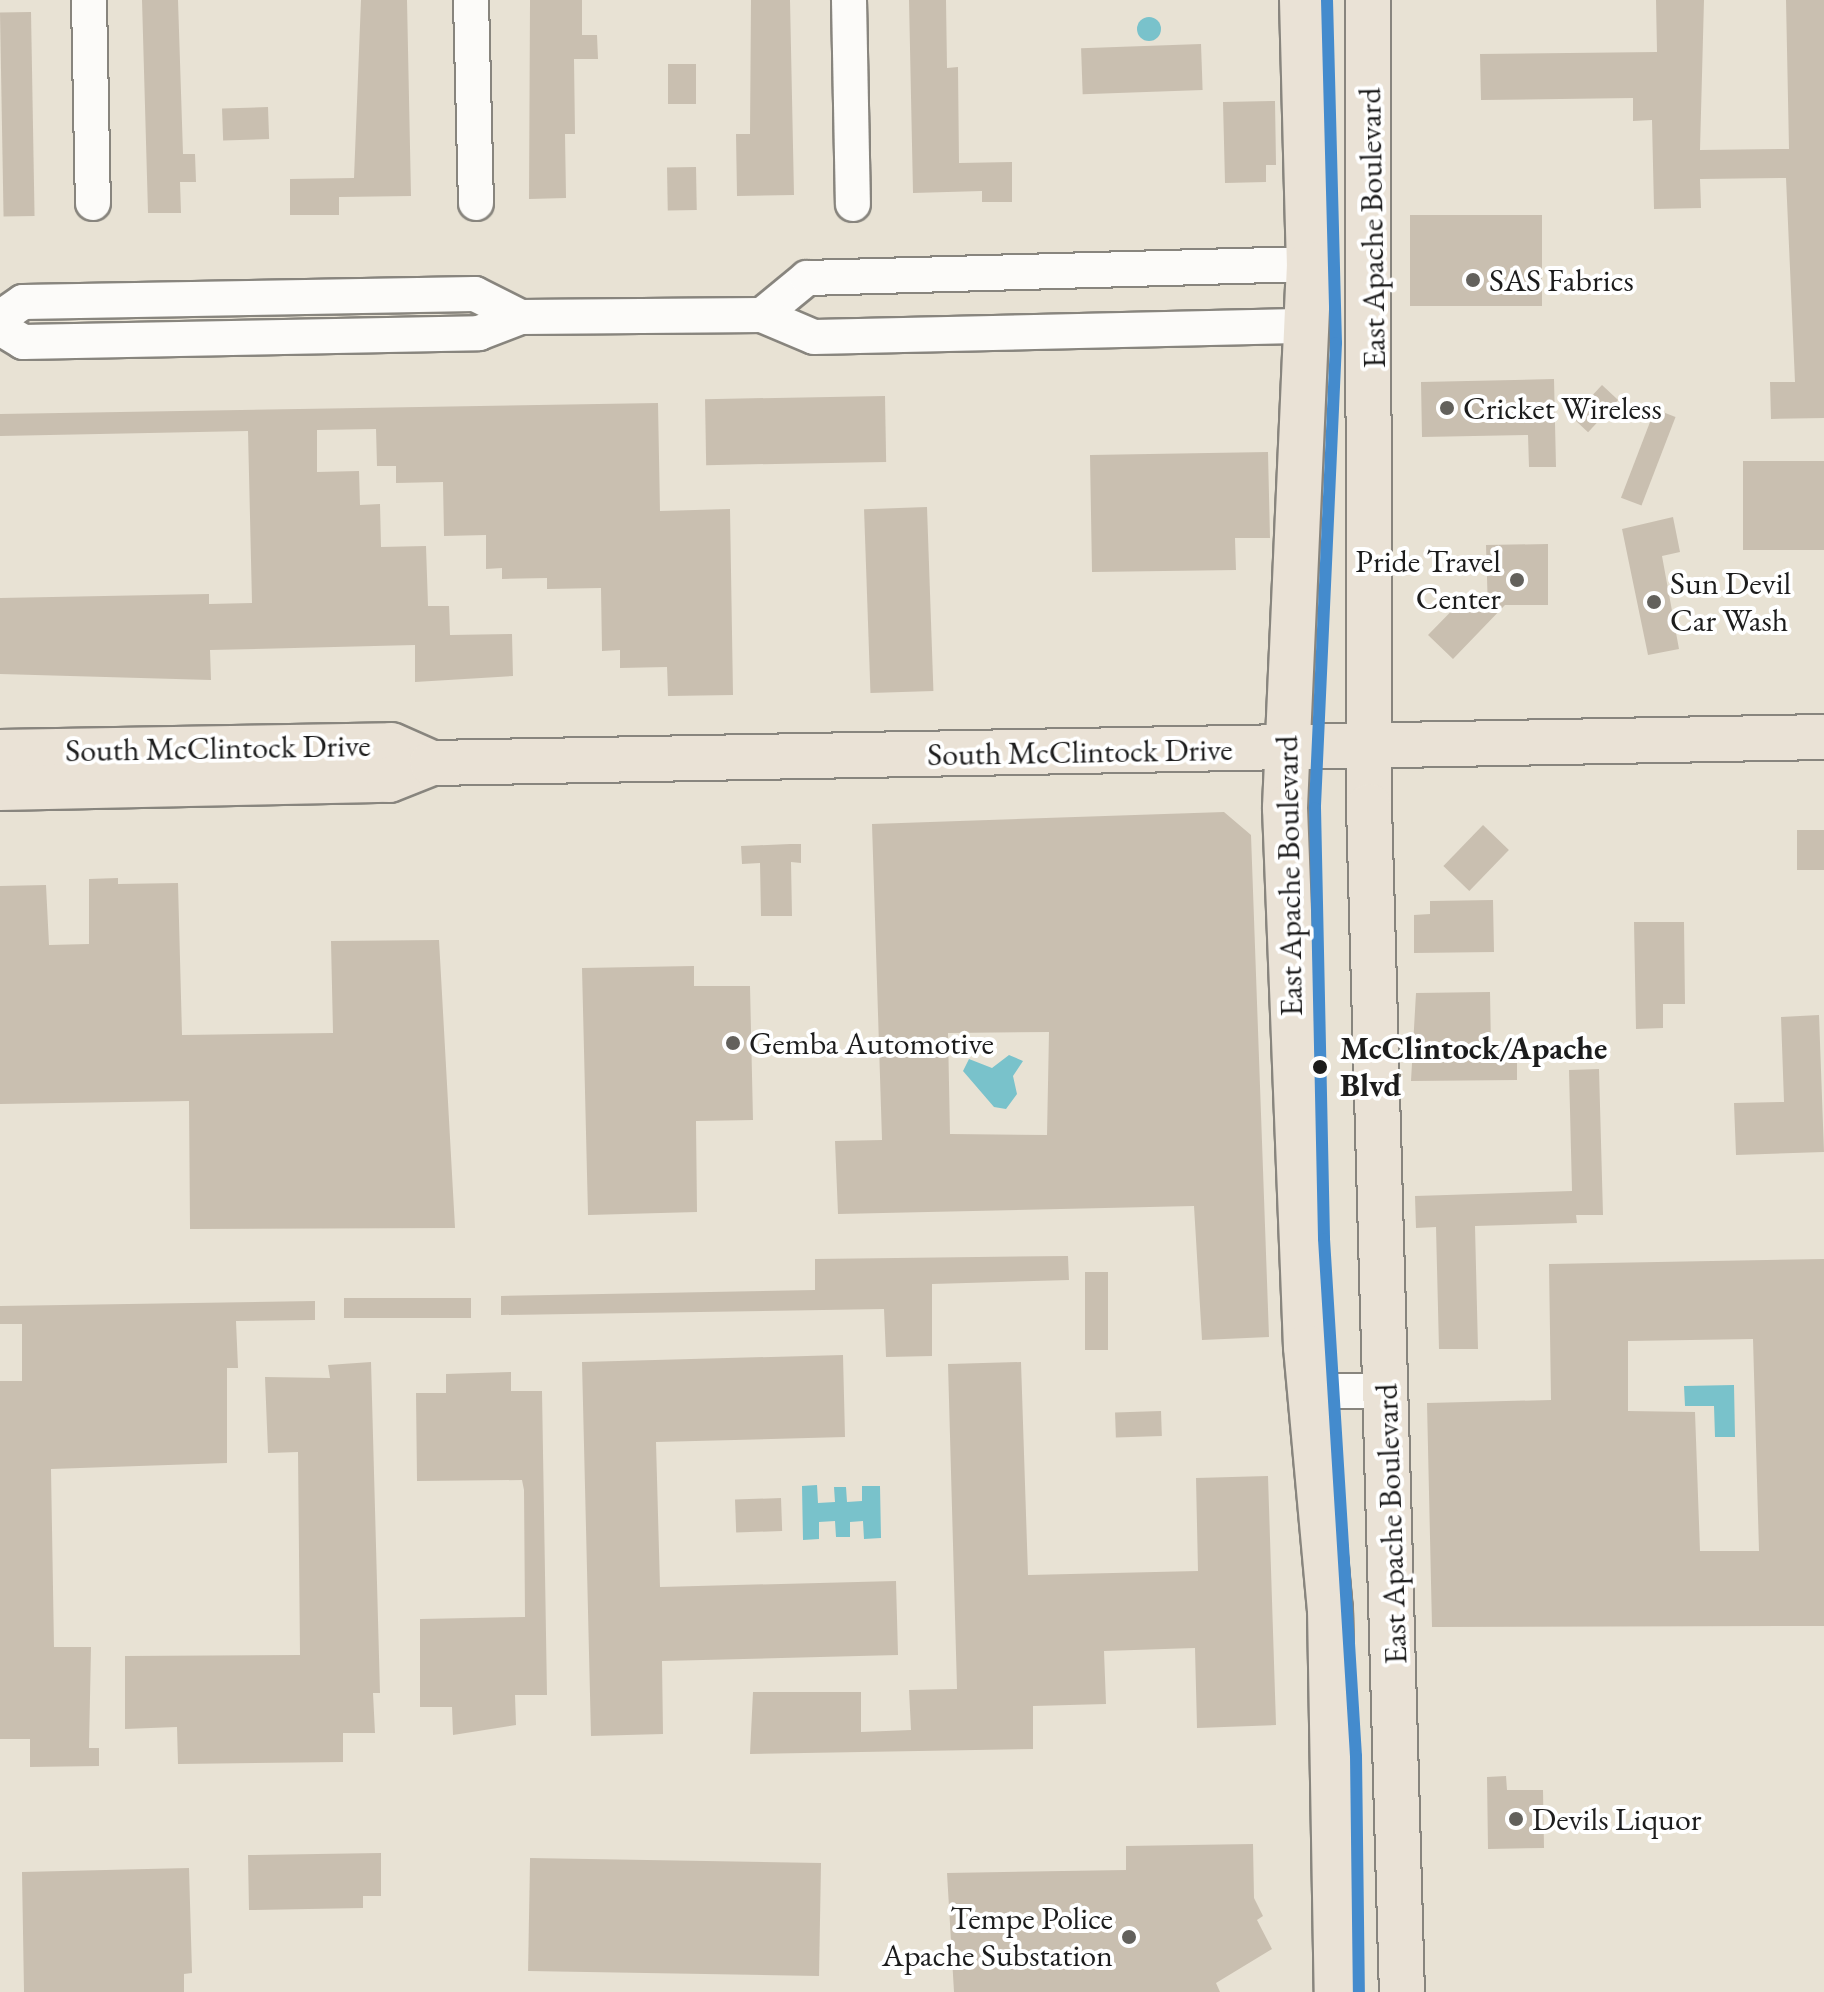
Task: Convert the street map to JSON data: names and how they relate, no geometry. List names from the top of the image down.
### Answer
{
  "streets": {
    "main road": ["East Apache Boulevard", "South McClintock Drive"]
  },
  "crossings": [
    ["East Apache Boulevard", "South McClintock Drive"]
  ],
  "places": [
    "SAS Fabrics",
    "Cricket Wireless",
    "Pride Travel Center",
    "Sun Devil Car Wash",
    "Gemba Automotive",
    "McClintock/Apache Blvd",
    "Devils Liquor",
    "Tempe Police Apache Substation"
  ]
}
